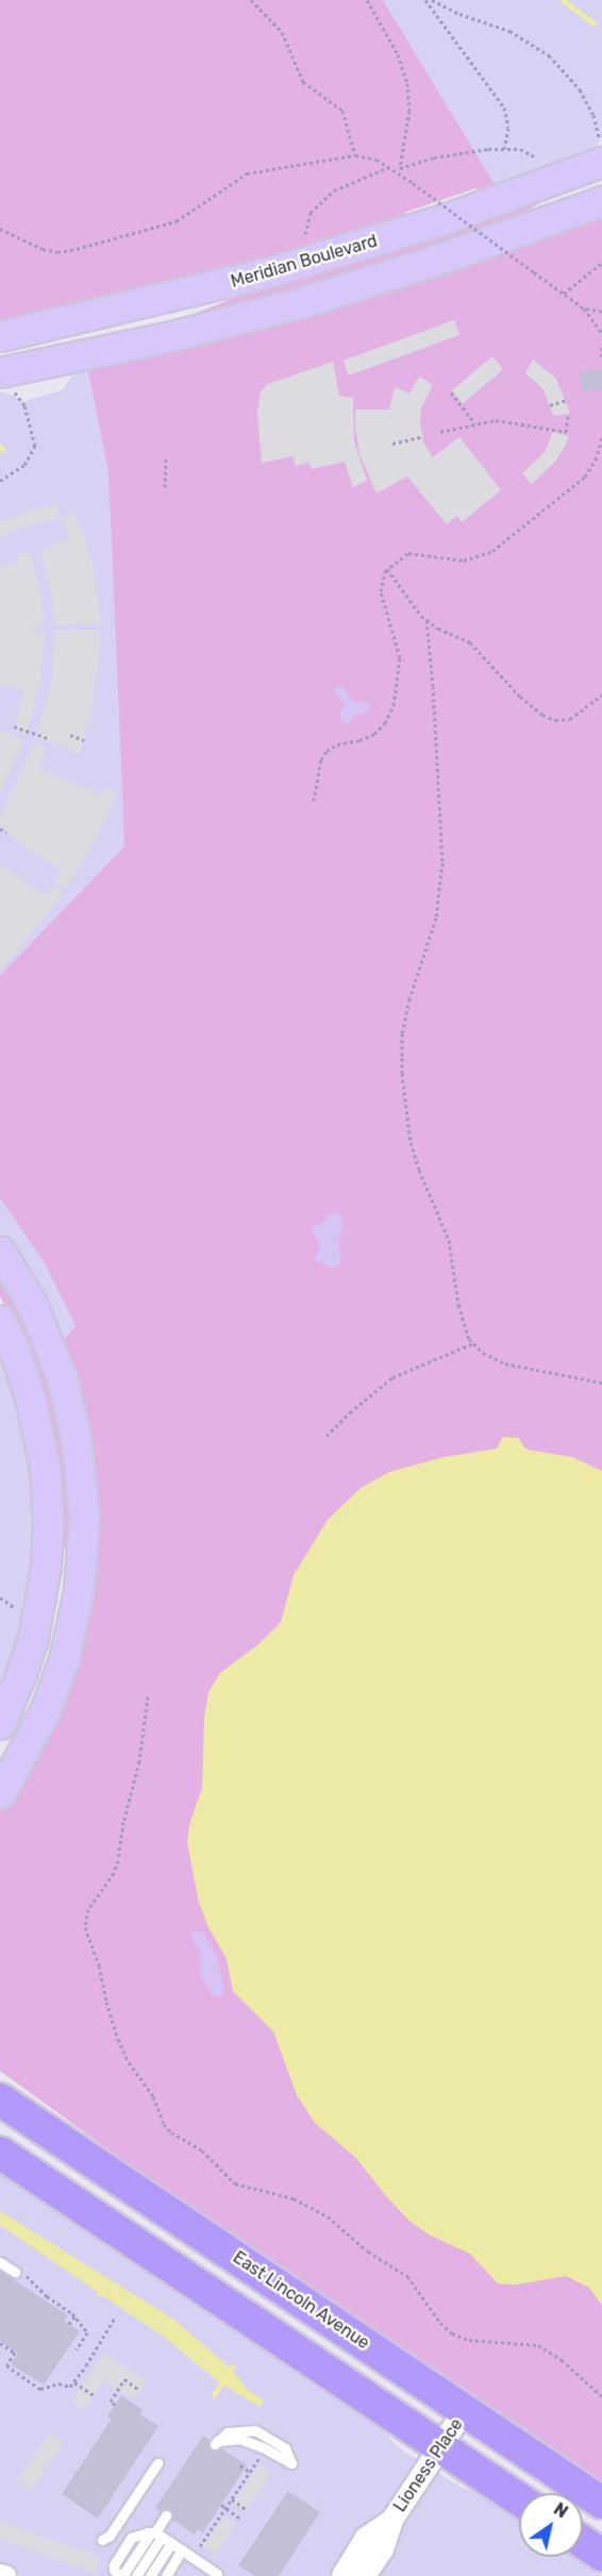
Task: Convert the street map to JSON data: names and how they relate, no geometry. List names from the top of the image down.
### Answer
{
  "streets": {
    "main road": ["Meridian Boulevard", "East Lincoln Avenue"],
    "street": ["Lioness Place"]
  },
  "crossings": [
    ["East Lincoln Avenue", "Lioness Place"]
  ],
  "north": "top right"
}
